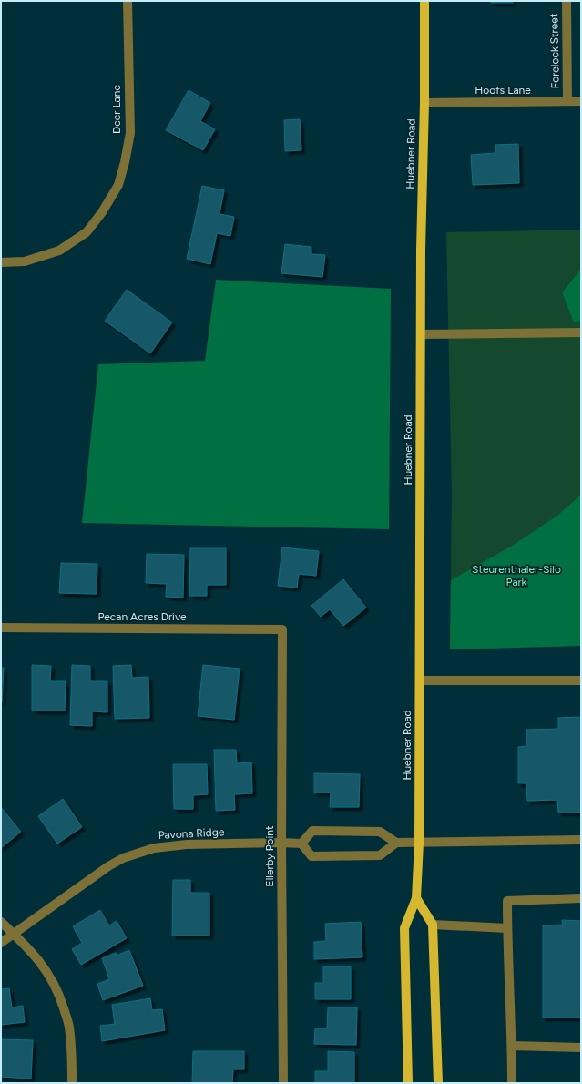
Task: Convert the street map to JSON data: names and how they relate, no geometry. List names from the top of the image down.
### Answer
{
  "streets": {
    "main road": ["Huebner Road"],
    "street": [
      "Forelock Street",
      "Hoofs Lane",
      "Deer Lane",
      "Pecan Acres Drive",
      "Pavona Ridge",
      "Ellerby Point"
    ]
  },
  "crossings": [
    ["Forelock Street", "Hoofs Lane"],
    ["Hoofs Lane", "Huebner Road"],
    ["Pecan Acres Drive", "Ellerby Point"],
    ["Pavona Ridge", "Ellerby Point"]
  ],
  "parks": ["Steurenthaler-Silo Park"]
}
